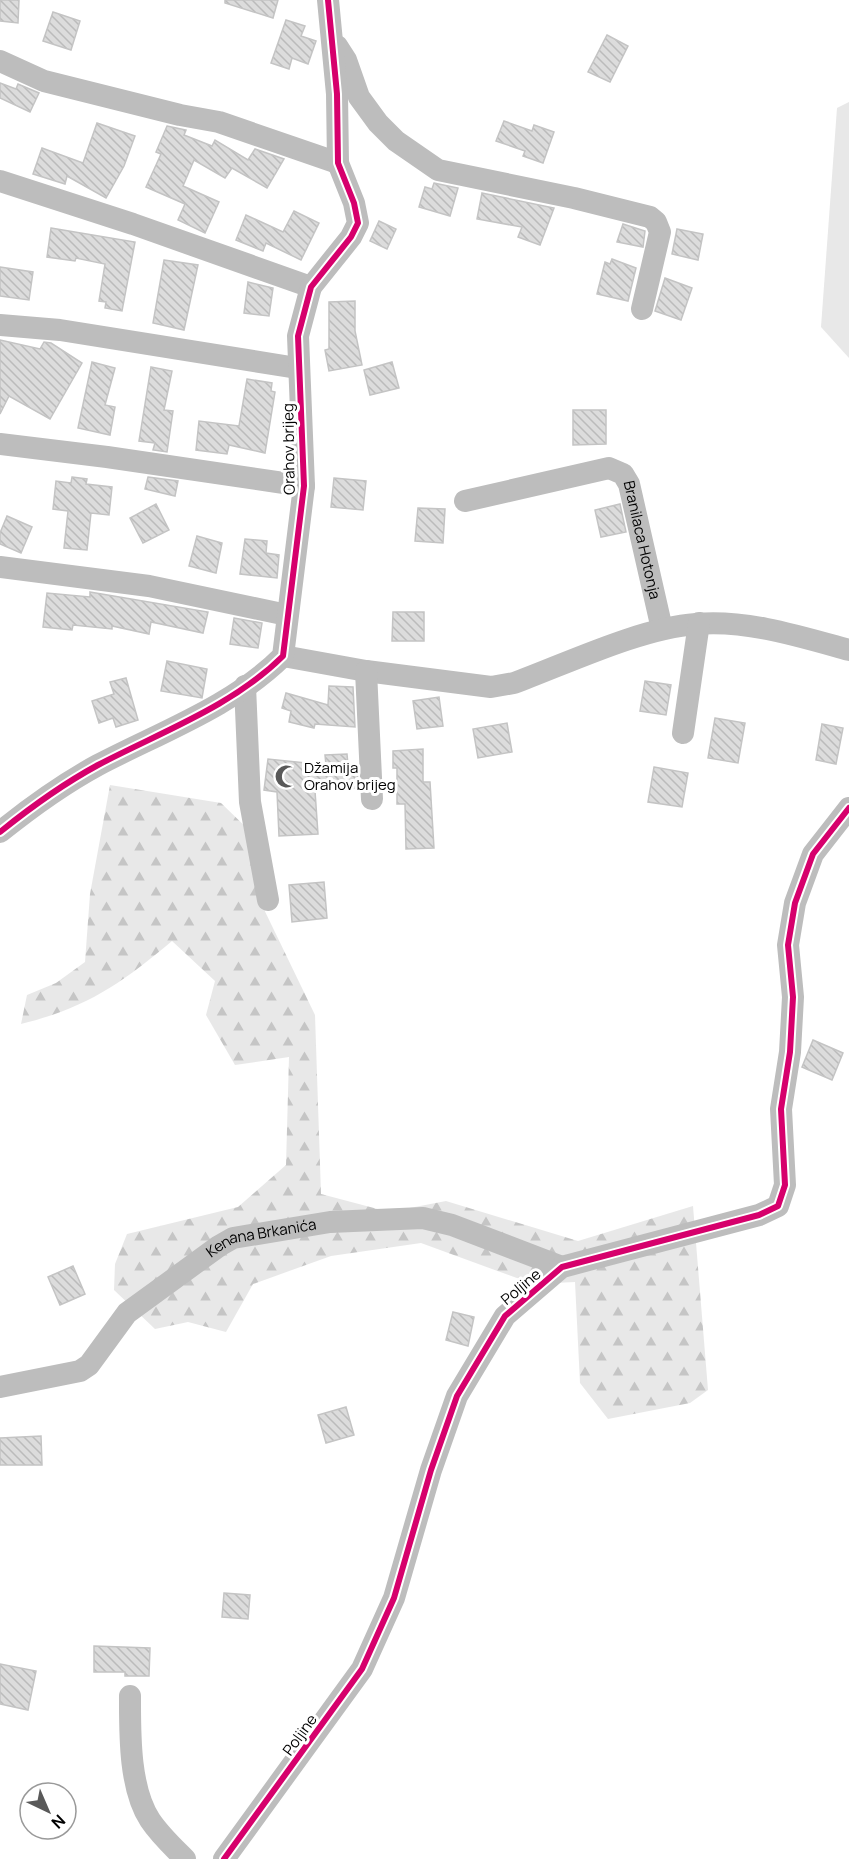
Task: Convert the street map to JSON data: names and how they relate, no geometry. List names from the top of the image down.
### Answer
{
  "streets": {
    "street": [
      "Orahov brijeg",
      "Branilaca Hotonja",
      "Kenana Brkanića",
      "Poljine"
    ]
  },
  "crossings": [
    ["Kenana Brkanića", "Poljine"]
  ],
  "places": {
    "mosque": ["Džamija Orahov brijeg"]
  },
  "north": "bottom right"
}
